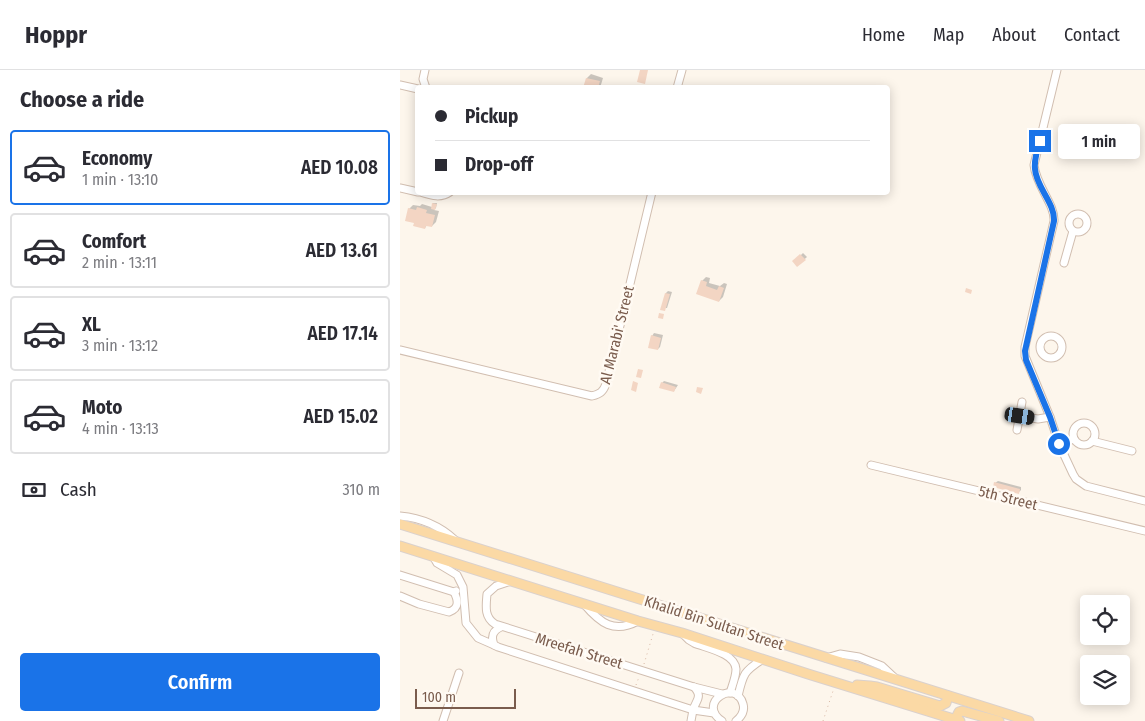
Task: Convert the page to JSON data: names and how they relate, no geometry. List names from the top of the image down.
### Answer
{
  "streets": {
    "main road": ["Khalid Bin Sultan Street"],
    "street": ["Al Marabi' Street", "5th Street", "Mreefah Street"]
  },
  "scale_bar": "100 m",
  "page": {
    "header": "Hoppr",
    "nav": [
      "Home",
      "Map",
      "About",
      "Contact"
    ],
    "heading": "Choose a ride",
    "banner": ["Pickup", "Drop-off"],
    "bubble": "1 min",
    "list": [
      {
        "name": "Economy",
        "note": "1 min · 13:10",
        "value": "AED 10.08"
      },
      {
        "name": "Comfort",
        "note": "2 min · 13:11",
        "value": "AED 13.61"
      },
      {
        "name": "XL",
        "note": "3 min · 13:12",
        "value": "AED 17.14"
      },
      {
        "name": "Moto",
        "note": "4 min · 13:13",
        "value": "AED 15.02"
      }
    ],
    "pay": ["Cash", "310 m"],
    "buttons": "Confirm",
    "scale": "100 m"
  }
}
